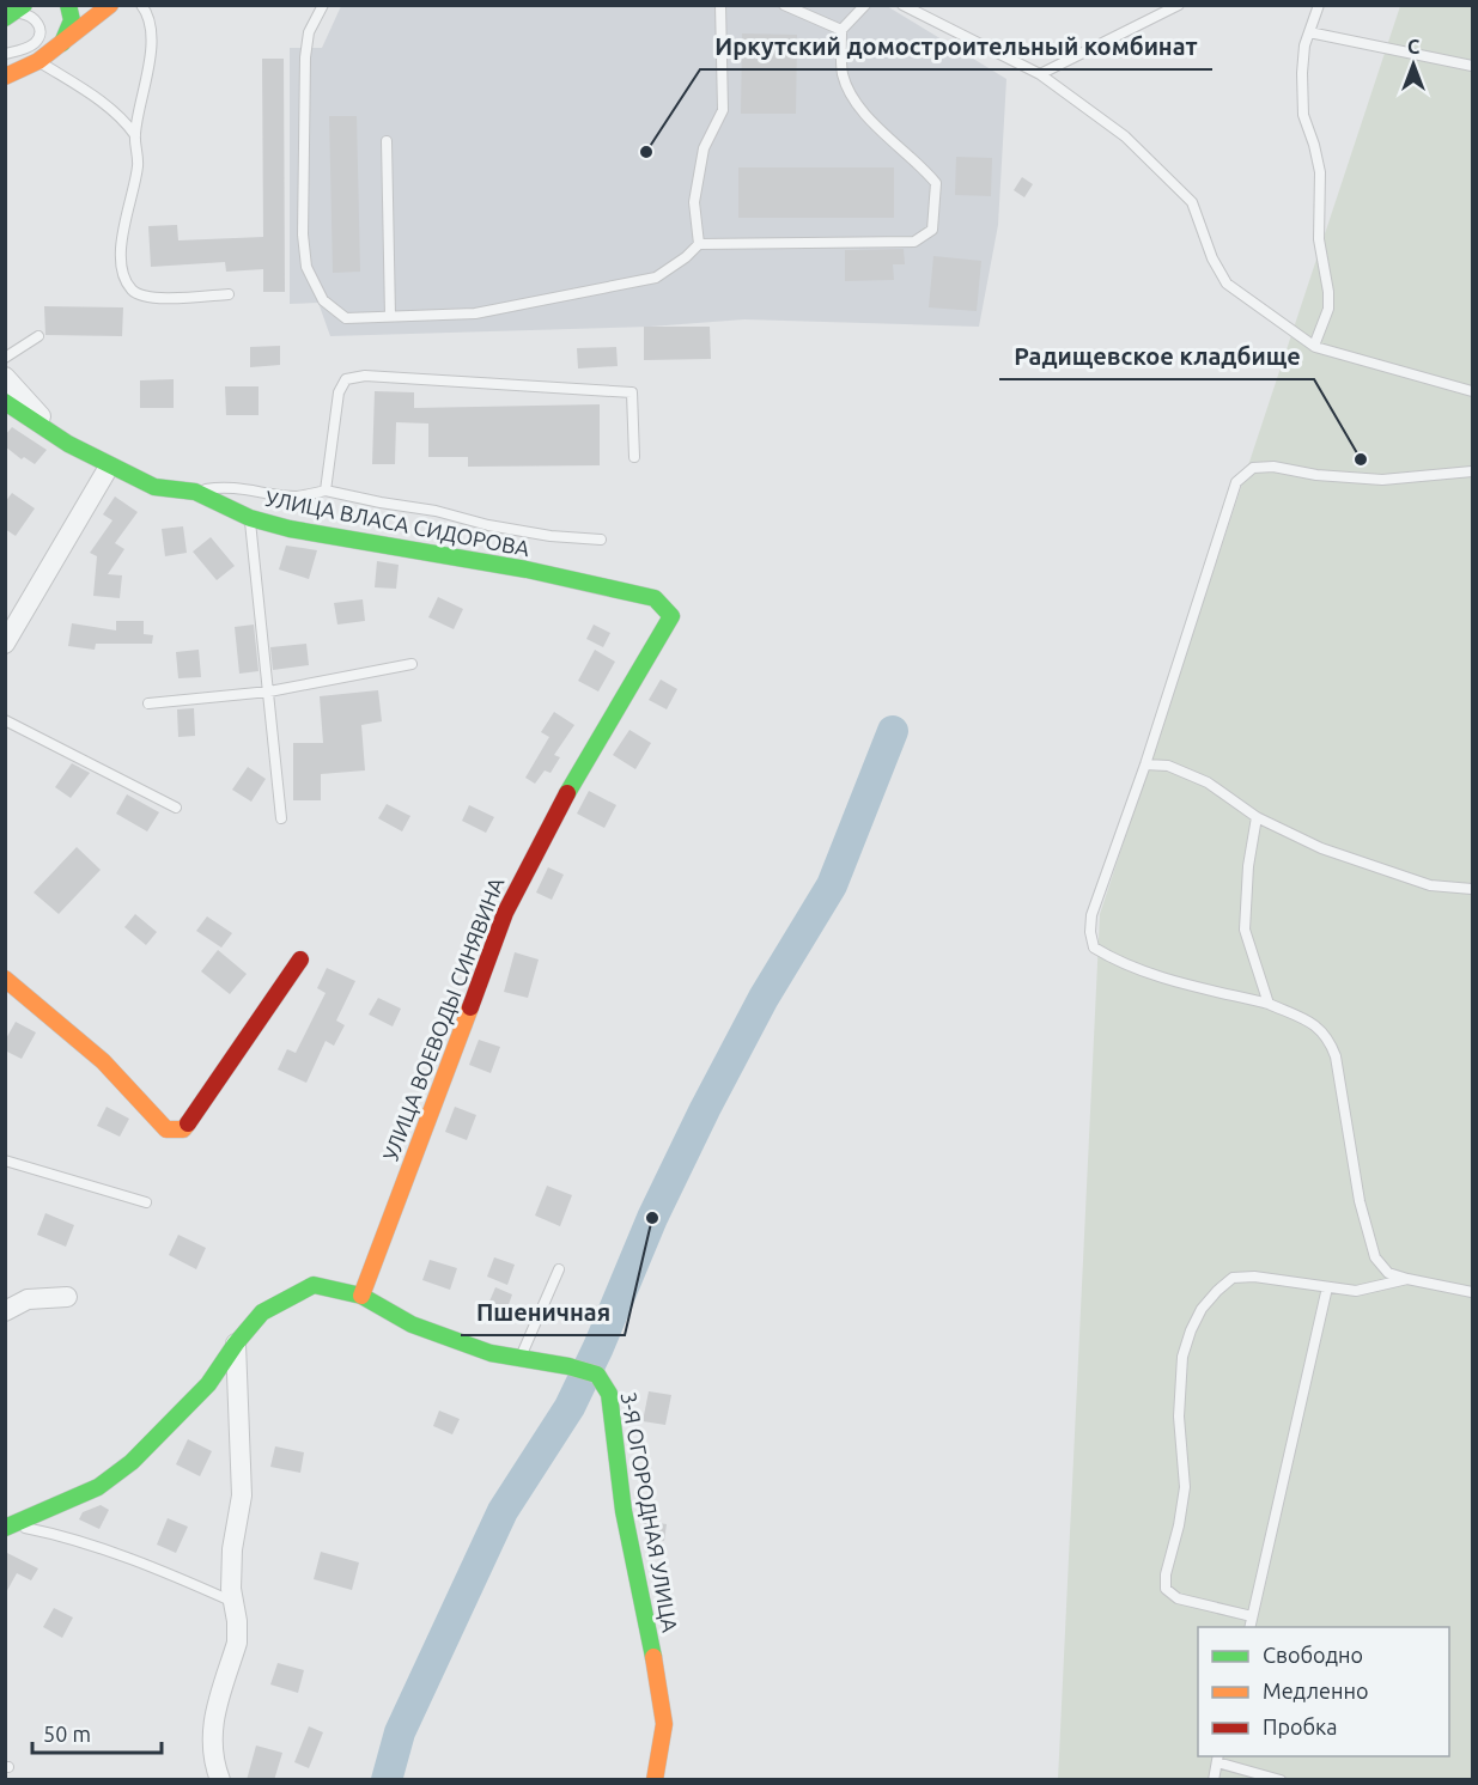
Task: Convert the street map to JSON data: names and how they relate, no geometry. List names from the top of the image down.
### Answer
{
  "streets": {
    "street": ["УЛИЦА ВЛАСА СИДОРОВА", "УЛИЦА ВОЕВОДЫ СИНЯВИНА", "3-Я ОГОРОДНАЯ УЛИЦА"]
  },
  "crossings": [
    ["УЛИЦА ВЛАСА СИДОРОВА", "УЛИЦА ВОЕВОДЫ СИНЯВИНА"],
    ["УЛИЦА ВОЕВОДЫ СИНЯВИНА", "3-Я ОГОРОДНАЯ УЛИЦА"]
  ],
  "places": ["Иркутский домостроительный комбинат", "Радищевское кладбище", "Пшеничная"],
  "legend": ["Свободно", "Медленно", "Пробка"],
  "scale_bar": "50 m",
  "north": "top"
}
